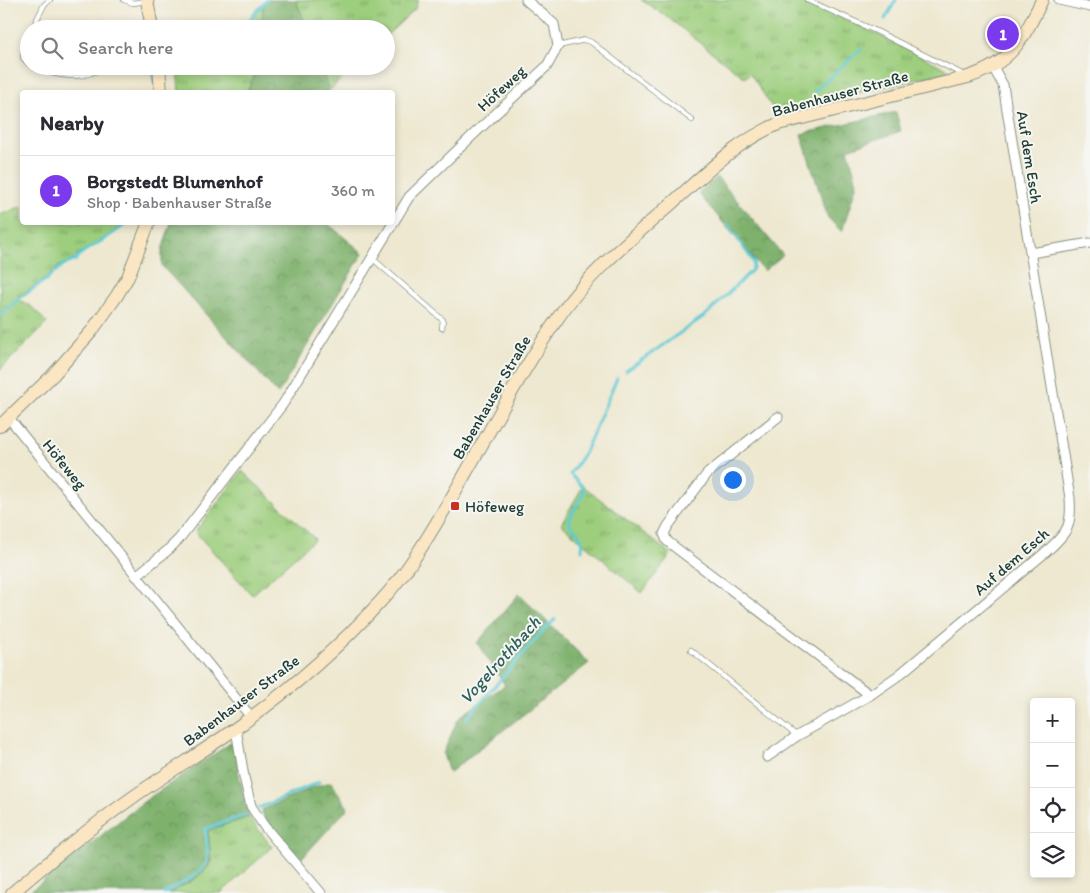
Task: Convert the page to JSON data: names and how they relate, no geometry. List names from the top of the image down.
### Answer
{
  "streets": {
    "main road": ["Babenhauser Straße"],
    "street": ["Höfeweg", "Auf dem Esch"]
  },
  "crossings": [
    ["Höfeweg", "Babenhauser Straße"],
    ["Babenhauser Straße", "Auf dem Esch"]
  ],
  "water": ["Vogelrothbach"],
  "places": {
    "transit": ["Höfeweg"]
  },
  "page": {
    "pins": "1",
    "search": "Search here",
    "heading": "Nearby",
    "list": [
      {
        "mark": "1",
        "name": "Borgstedt Blumenhof",
        "note": "Shop · Babenhauser Straße",
        "value": "360 m"
      }
    ],
    "map_buttons": ["+", "−"]
  }
}
